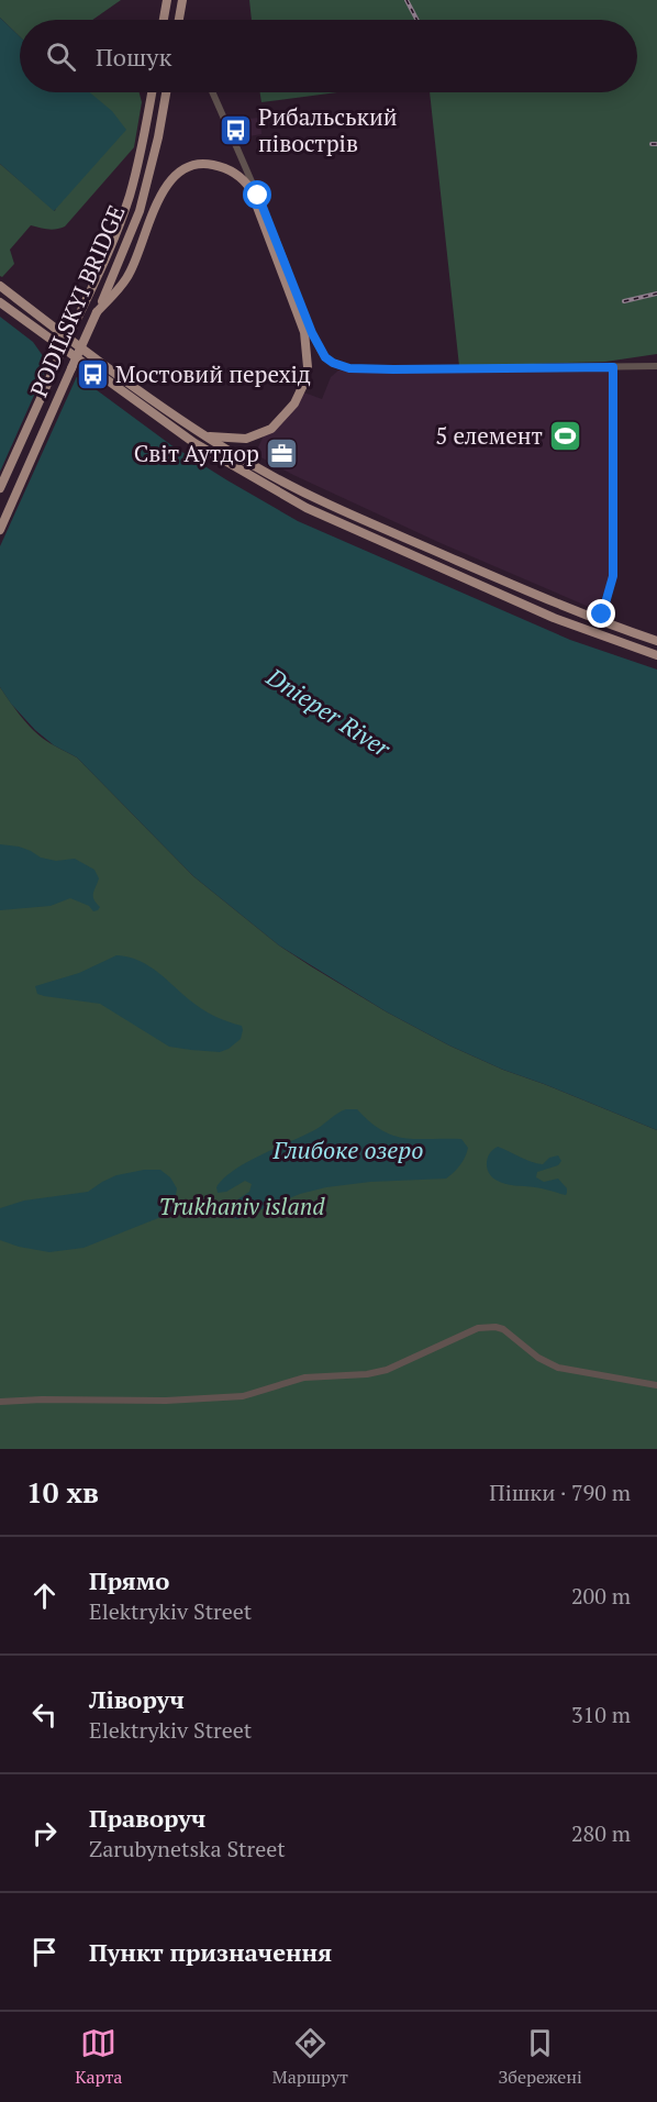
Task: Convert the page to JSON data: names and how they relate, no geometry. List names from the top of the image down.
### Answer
{
  "streets": {
    "main road": ["PODILSKYI BRIDGE"]
  },
  "water": ["Dnieper River", "Глибоке озеро"],
  "parks": ["Trukhaniv island"],
  "places": {
    "bus stop": ["Рибальський півострів", "Мостовий перехід"],
    "sports": ["5 елемент"],
    "office": ["Світ Аутдор"]
  },
  "page": {
    "search": "Пошук",
    "heading": ["10 хв", "Пішки · 790 m"],
    "list": [
      ["Прямо", "Elektrykiv Street", "200 m"],
      ["Ліворуч", "Elektrykiv Street", "310 m"],
      ["Праворуч", "Zarubynetska Street", "280 m"],
      "Пункт призначення"
    ],
    "nav": ["Карта", "Маршрут", "Збережені"]
  }
}
